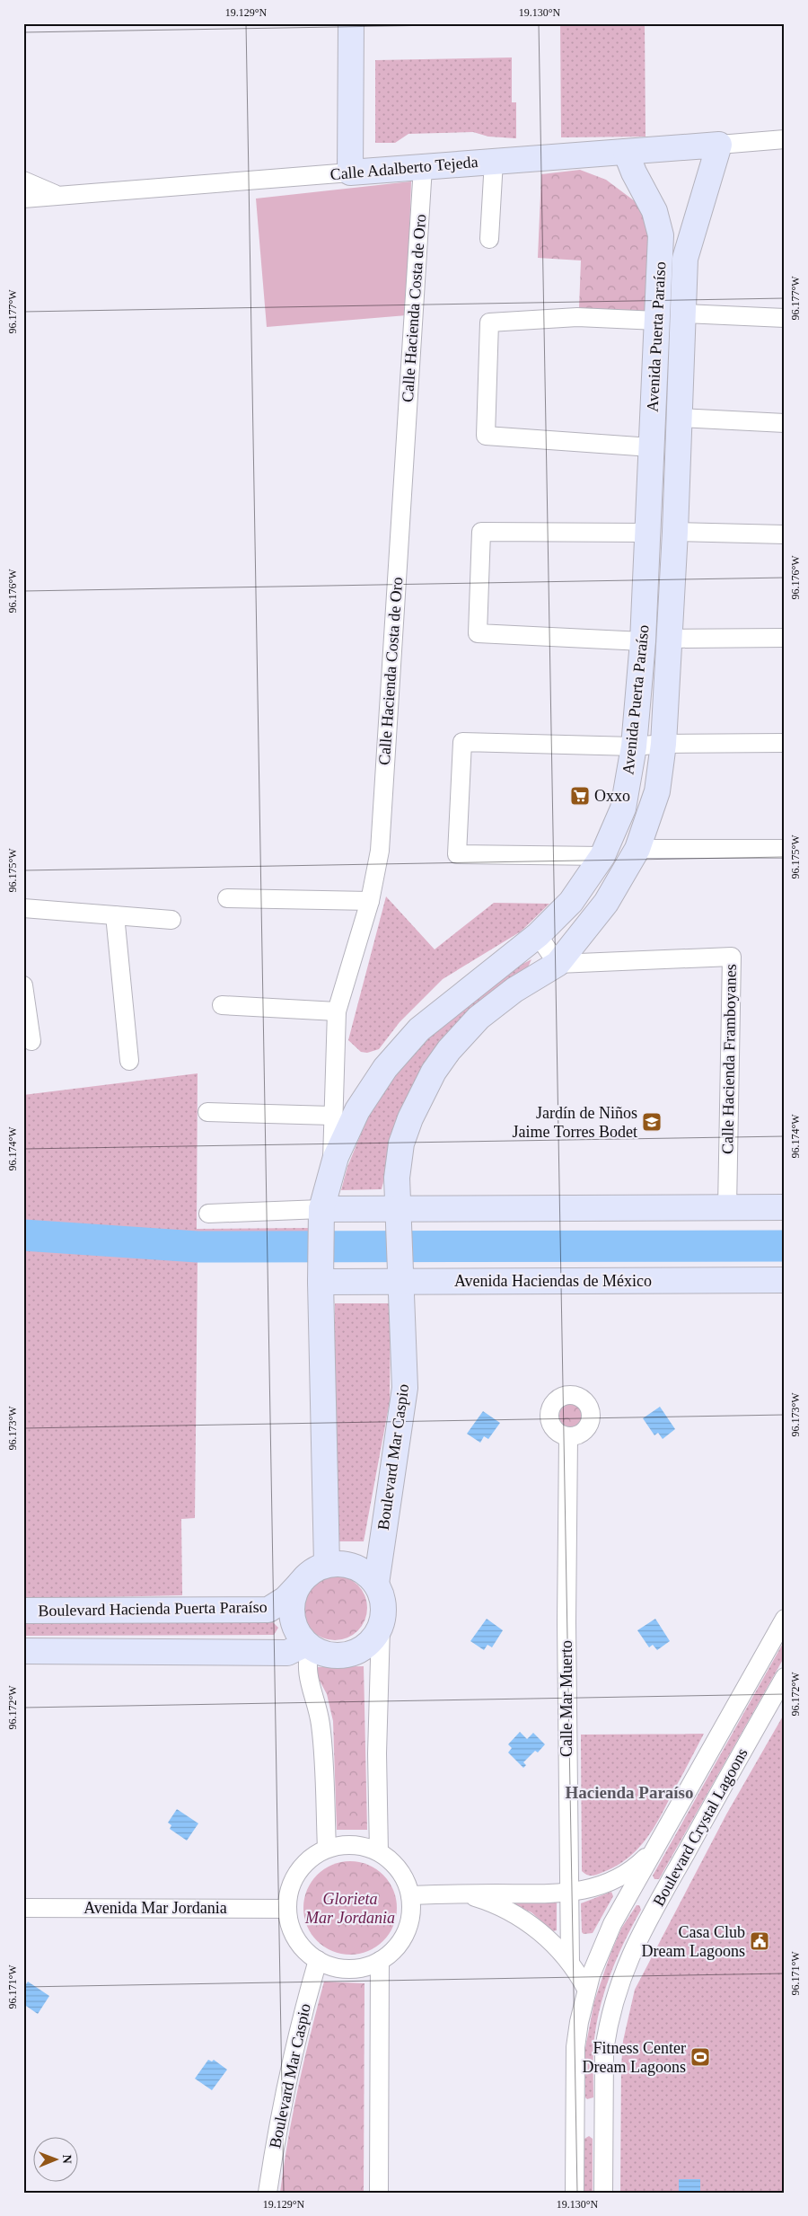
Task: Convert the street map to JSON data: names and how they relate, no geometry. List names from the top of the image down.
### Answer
{
  "streets": {
    "street": [
      "Calle Adalberto Tejeda",
      "Calle Hacienda Costa de Oro",
      "Avenida Puerta Paraíso",
      "Calle Hacienda Framboyanes",
      "Avenida Haciendas de México",
      "Boulevard Mar Caspio",
      "Boulevard Hacienda Puerta Paraíso",
      "Calle Mar Muerto",
      "Boulevard Crystal Lagoons",
      "Avenida Mar Jordania"
    ]
  },
  "crossings": [
    ["Calle Adalberto Tejeda", "Calle Hacienda Costa de Oro"],
    ["Calle Adalberto Tejeda", "Avenida Puerta Paraíso"],
    ["Calle Hacienda Costa de Oro", "Avenida Puerta Paraíso"],
    ["Avenida Puerta Paraíso", "Calle Hacienda Framboyanes"],
    ["Avenida Puerta Paraíso", "Boulevard Mar Caspio"],
    ["Avenida Haciendas de México", "Boulevard Mar Caspio"],
    ["Boulevard Mar Caspio", "Boulevard Hacienda Puerta Paraíso"],
    ["Boulevard Mar Caspio", "Avenida Mar Jordania"]
  ],
  "districts": ["Hacienda Paraíso"],
  "parks": ["Glorieta Mar Jordania"],
  "places": {
    "supermarket": ["Oxxo"],
    "school or university": ["Jardín de Niños Jaime Torres Bodet"],
    "public building": ["Casa Club Dream Lagoons"],
    "sports": ["Fitness Center Dream Lagoons"]
  },
  "north": "right",
  "coordinates": [
    "19.129°N",
    "19.130°N",
    "96.177°W",
    "96.176°W",
    "96.175°W",
    "96.174°W",
    "96.173°W",
    "96.172°W",
    "96.171°W"
  ]
}
